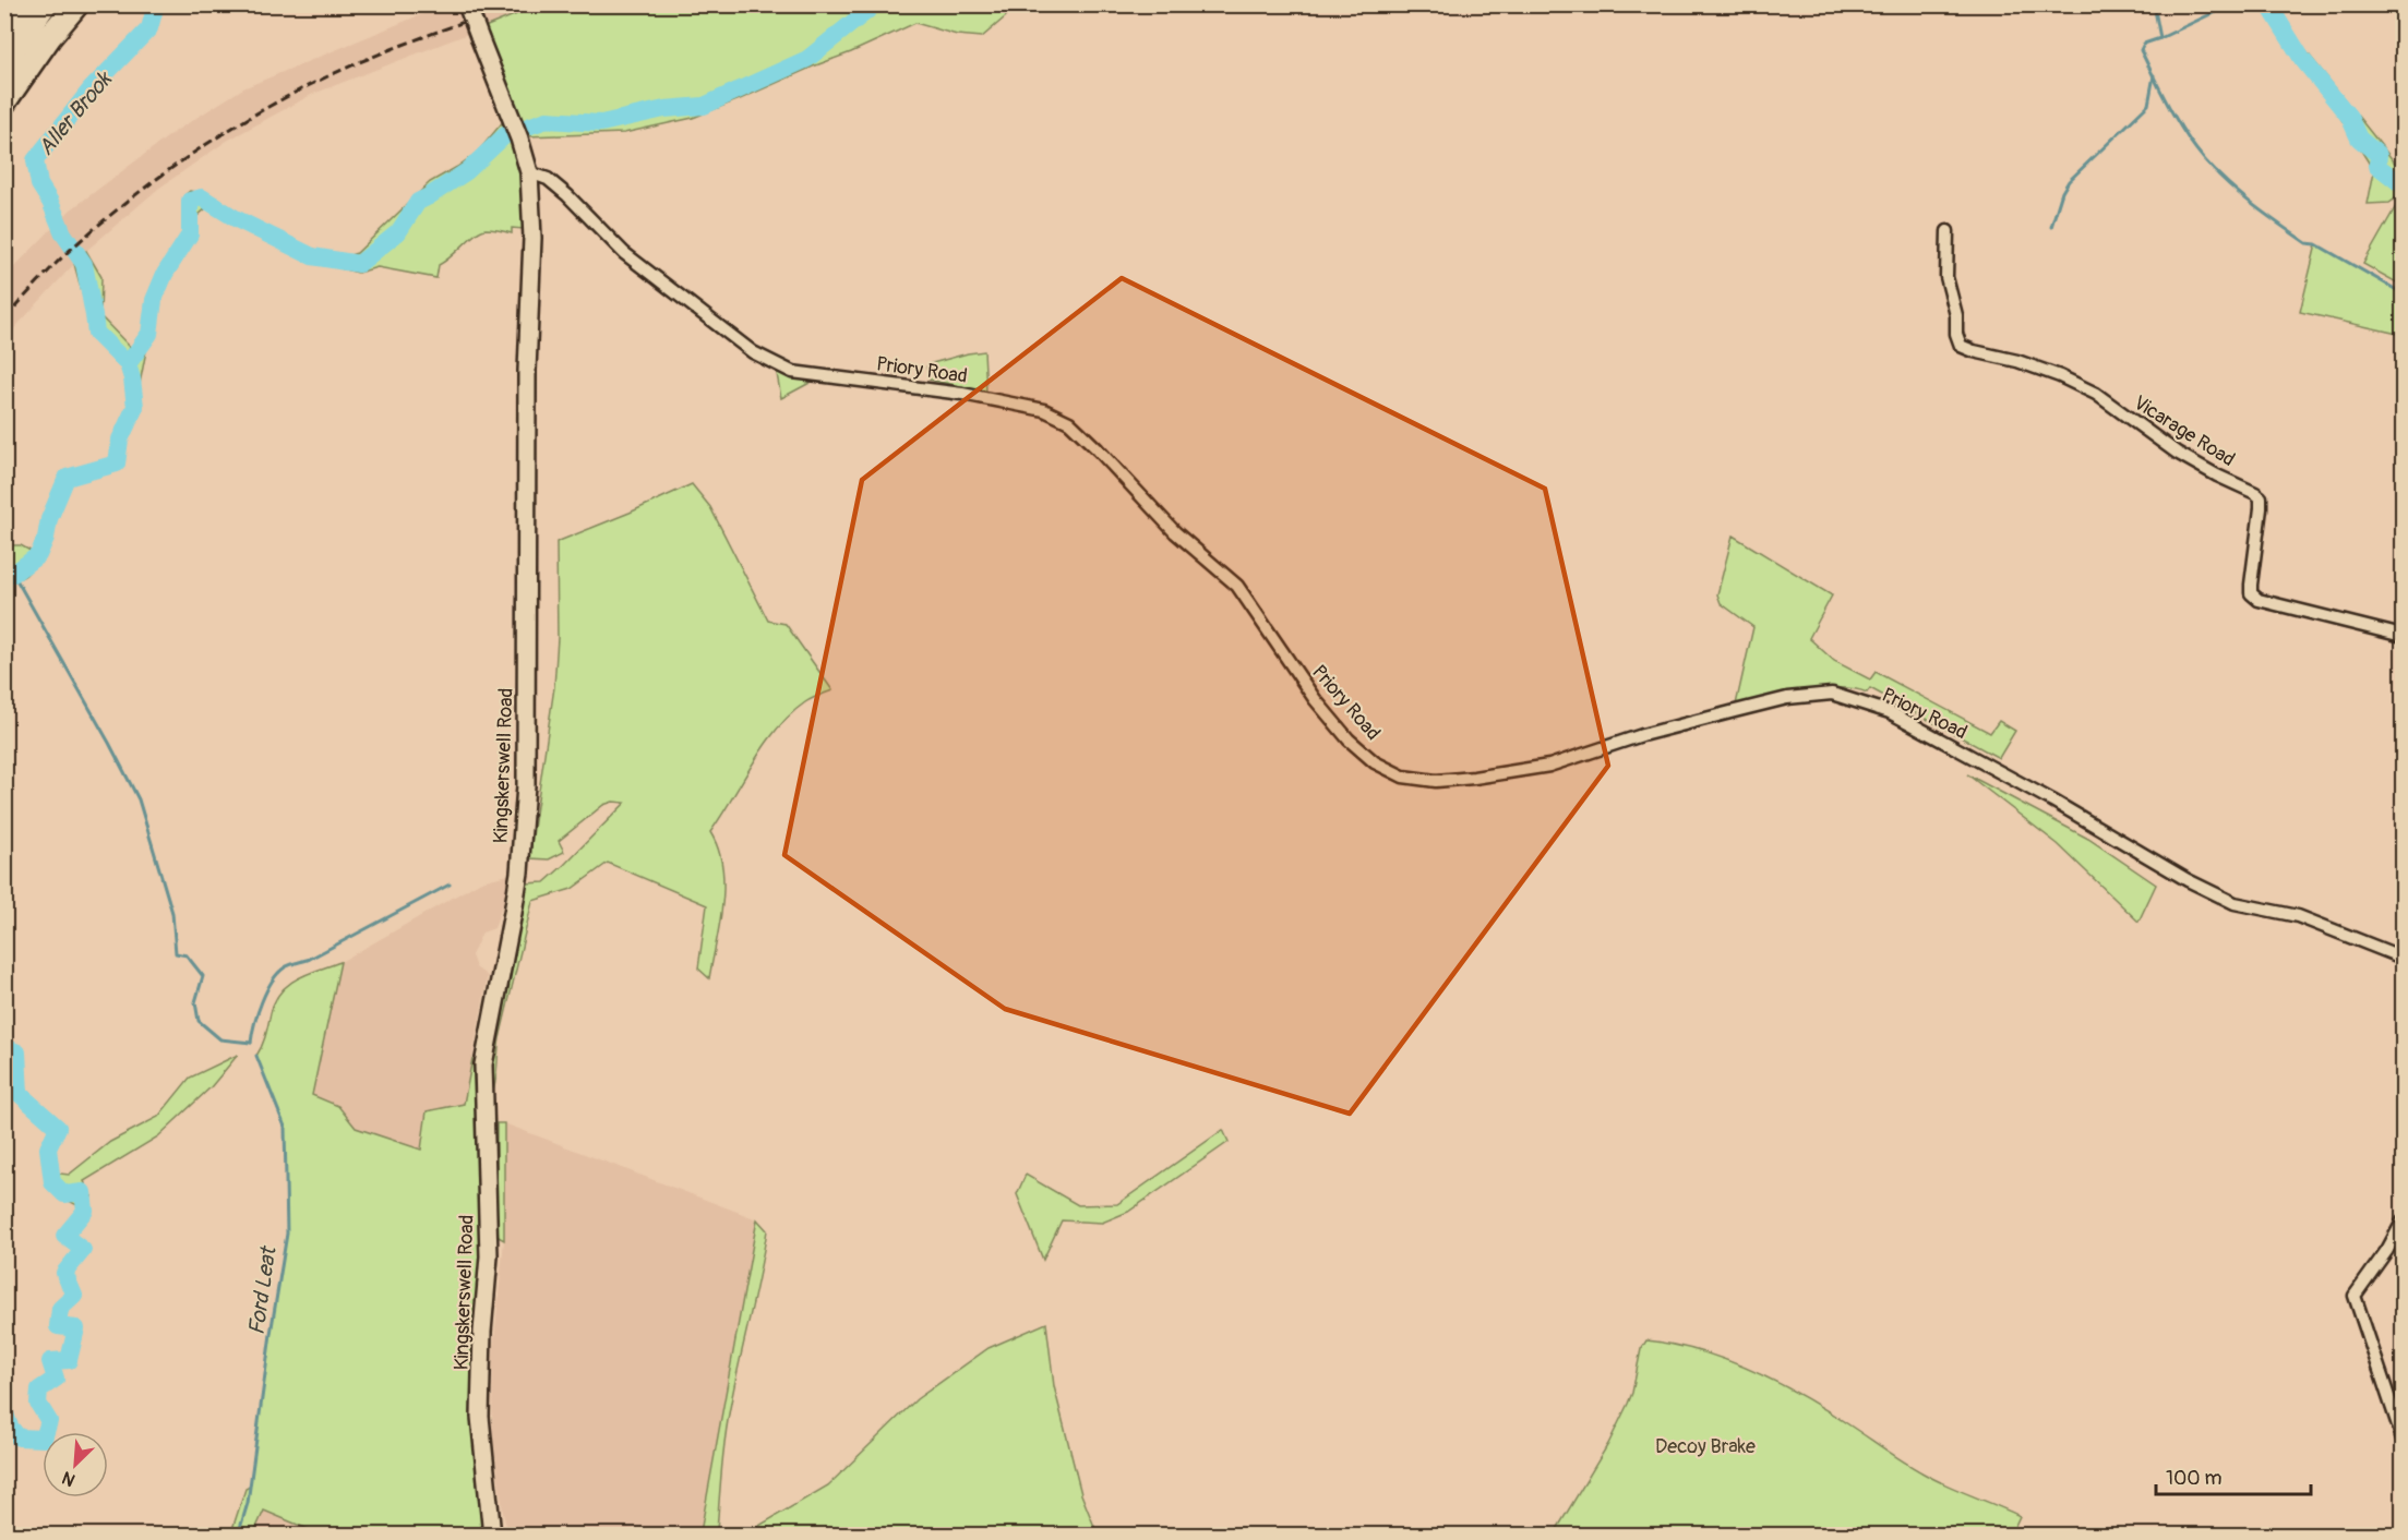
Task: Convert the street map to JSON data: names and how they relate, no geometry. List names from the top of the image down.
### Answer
{
  "streets": {
    "street": ["Priory Road", "Vicarage Road", "Kingskerswell Road"]
  },
  "crossings": [
    ["Priory Road", "Kingskerswell Road"]
  ],
  "water": ["Aller Brook", "Ford Leat"],
  "parks": ["Decoy Brake"],
  "scale_bar": "100 m",
  "north": "bottom left"
}
